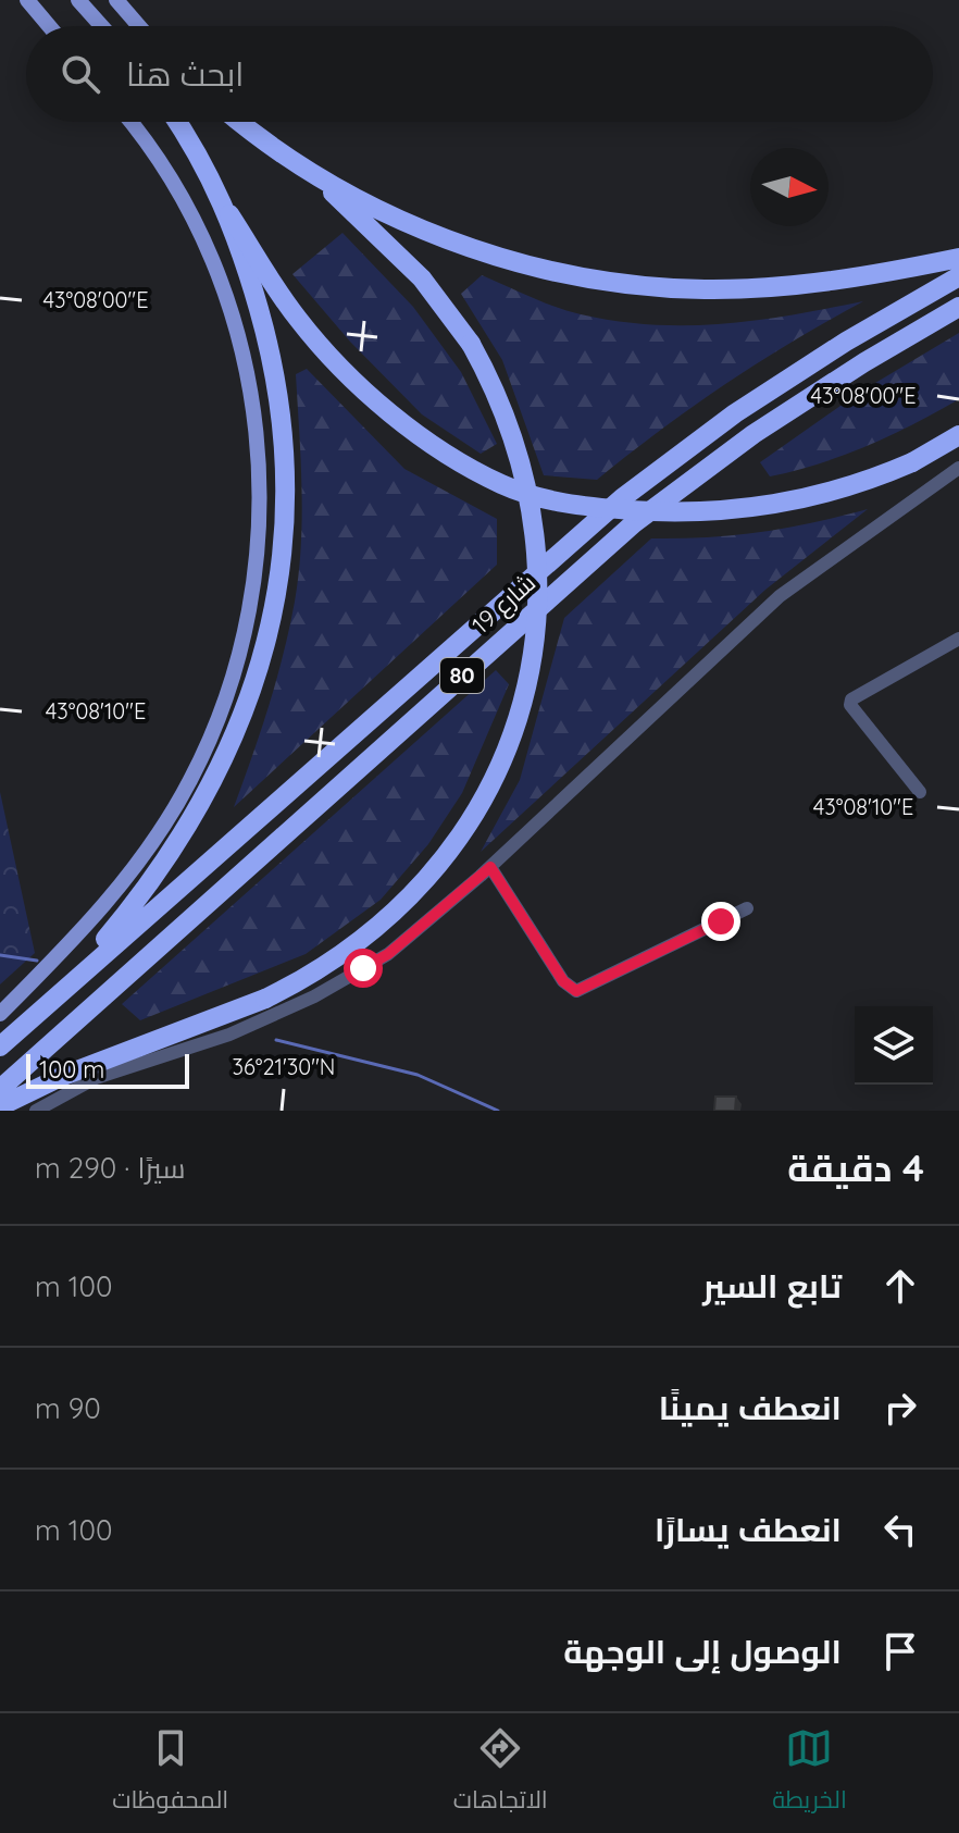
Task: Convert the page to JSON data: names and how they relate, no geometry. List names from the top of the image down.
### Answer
{
  "streets": {
    "highway": ["شارع 19", "80"]
  },
  "scale_bar": "100 m",
  "north": "right",
  "page": {
    "search": "ابحث هنا",
    "scale": "100 m",
    "heading": ["4 دقيقة", "سيرًا · 290 m"],
    "list": [
      ["تابع السير", "100 m"],
      ["انعطف يمينًا", "90 m"],
      ["انعطف يسارًا", "100 m"],
      "الوصول إلى الوجهة"
    ],
    "nav": ["الخريطة", "الاتجاهات", "المحفوظات"]
  },
  "coordinates": ["43°08'00\"E", "43°08'10\"E", "36°21'30\"N"]
}
